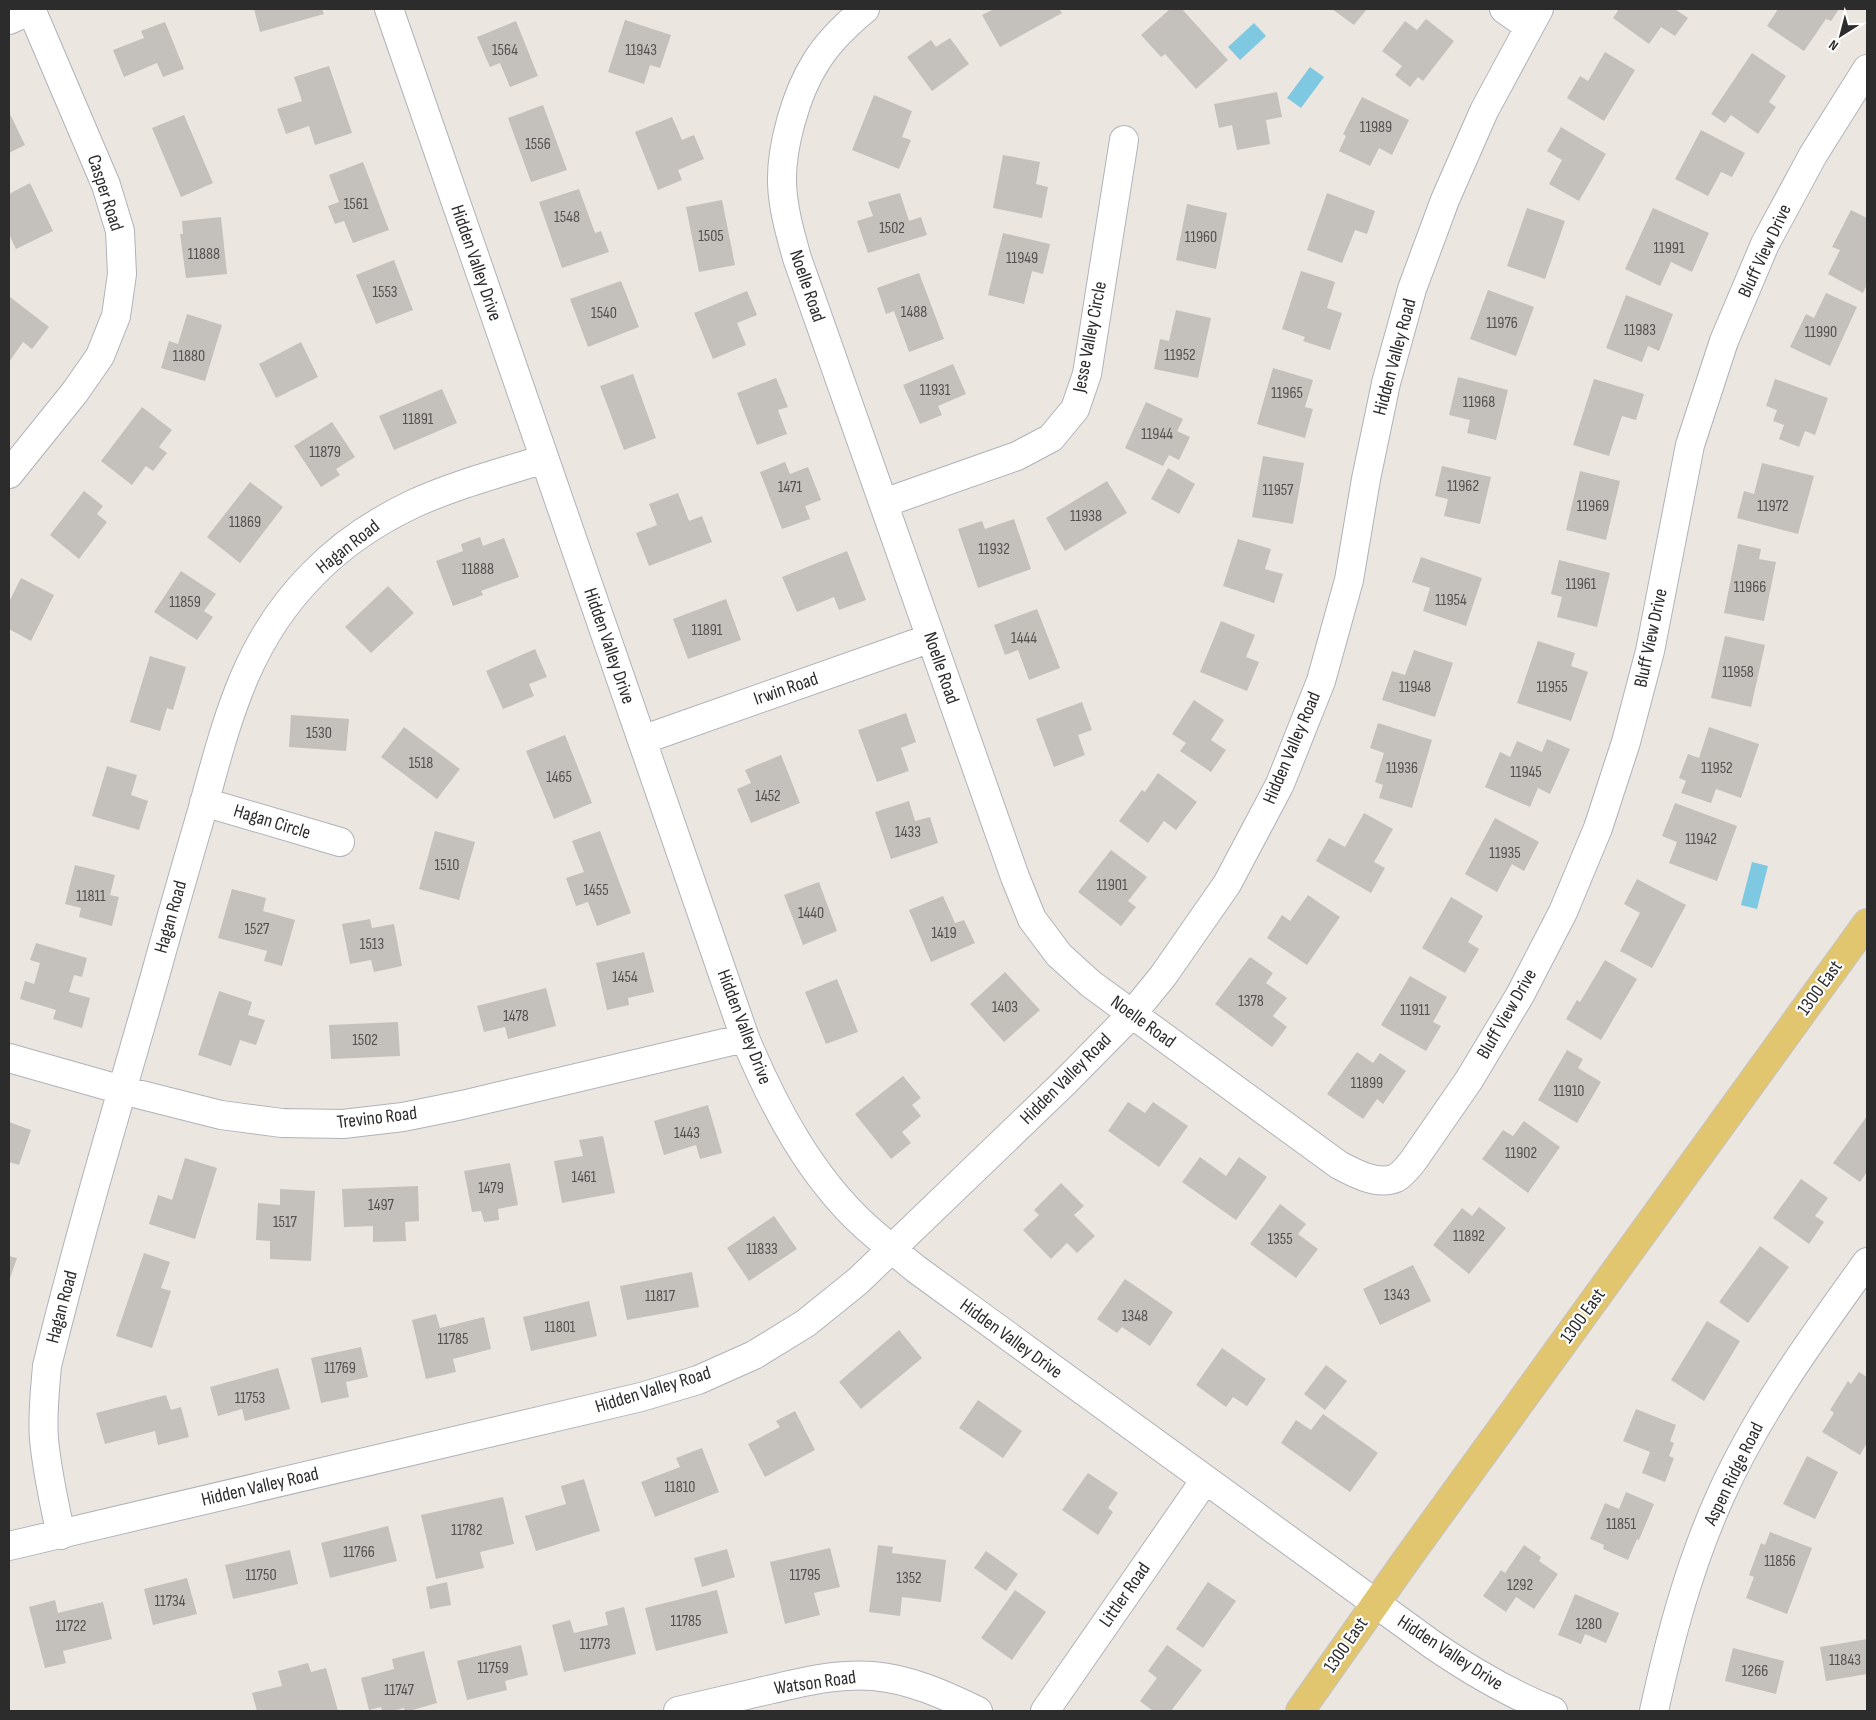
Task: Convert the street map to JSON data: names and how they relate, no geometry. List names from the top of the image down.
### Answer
{
  "streets": {
    "main road": ["1300 East"],
    "street": [
      "Casper Road",
      "Bluff View Drive",
      "Hidden Valley Drive",
      "Noelle Road",
      "Jesse Valley Circle",
      "Hidden Valley Road",
      "Hagan Road",
      "Irwin Road",
      "Hagan Circle",
      "Trevino Road",
      "Aspen Ridge Road",
      "Littler Road",
      "Watson Road"
    ]
  },
  "crossings": [
    ["Bluff View Drive", "Noelle Road"],
    ["Hidden Valley Drive", "Hidden Valley Road"],
    ["Hidden Valley Drive", "Hagan Road"],
    ["Hidden Valley Drive", "Irwin Road"],
    ["Hidden Valley Drive", "1300 East"],
    ["Hidden Valley Drive", "Trevino Road"],
    ["Hidden Valley Drive", "Littler Road"],
    ["Noelle Road", "Jesse Valley Circle"],
    ["Noelle Road", "Hidden Valley Road"],
    ["Noelle Road", "Irwin Road"],
    ["Hidden Valley Road", "Hagan Road"],
    ["Hagan Road", "Hagan Circle"],
    ["Hagan Road", "Trevino Road"]
  ],
  "house_numbers": [
    "1564",
    "11943",
    "11989",
    "1556",
    "1561",
    "1548",
    "1502",
    "1505",
    "11960",
    "11991",
    "11888",
    "11949",
    "1553",
    "1488",
    "1540",
    "11976",
    "11983",
    "11990",
    "11952",
    "11880",
    "11931",
    "11965",
    "11968",
    "11891",
    "11944",
    "11879",
    "11962",
    "1471",
    "11957",
    "11969",
    "11972",
    "11938",
    "11869",
    "11932",
    "11888",
    "11961",
    "11966",
    "11954",
    "11859",
    "11891",
    "1444",
    "11958",
    "11948",
    "11955",
    "1530",
    "1518",
    "11936",
    "11952",
    "11945",
    "1465",
    "1452",
    "1433",
    "11942",
    "11935",
    "1510",
    "11901",
    "1455",
    "11811",
    "1440",
    "1527",
    "1419",
    "1513",
    "1454",
    "1378",
    "1403",
    "11911",
    "1478",
    "1502",
    "11899",
    "11910",
    "1443",
    "11902",
    "1461",
    "1479",
    "1497",
    "1517",
    "11892",
    "1355",
    "11833",
    "1343",
    "11817",
    "1348",
    "11801",
    "11785",
    "11769",
    "11753",
    "11810",
    "11851",
    "11782",
    "11766",
    "11856",
    "11750",
    "11795",
    "1352",
    "1292",
    "11734",
    "11785",
    "1280",
    "11722",
    "11773",
    "11843",
    "11759",
    "1266",
    "11747"
  ],
  "north": "bottom left"
}
